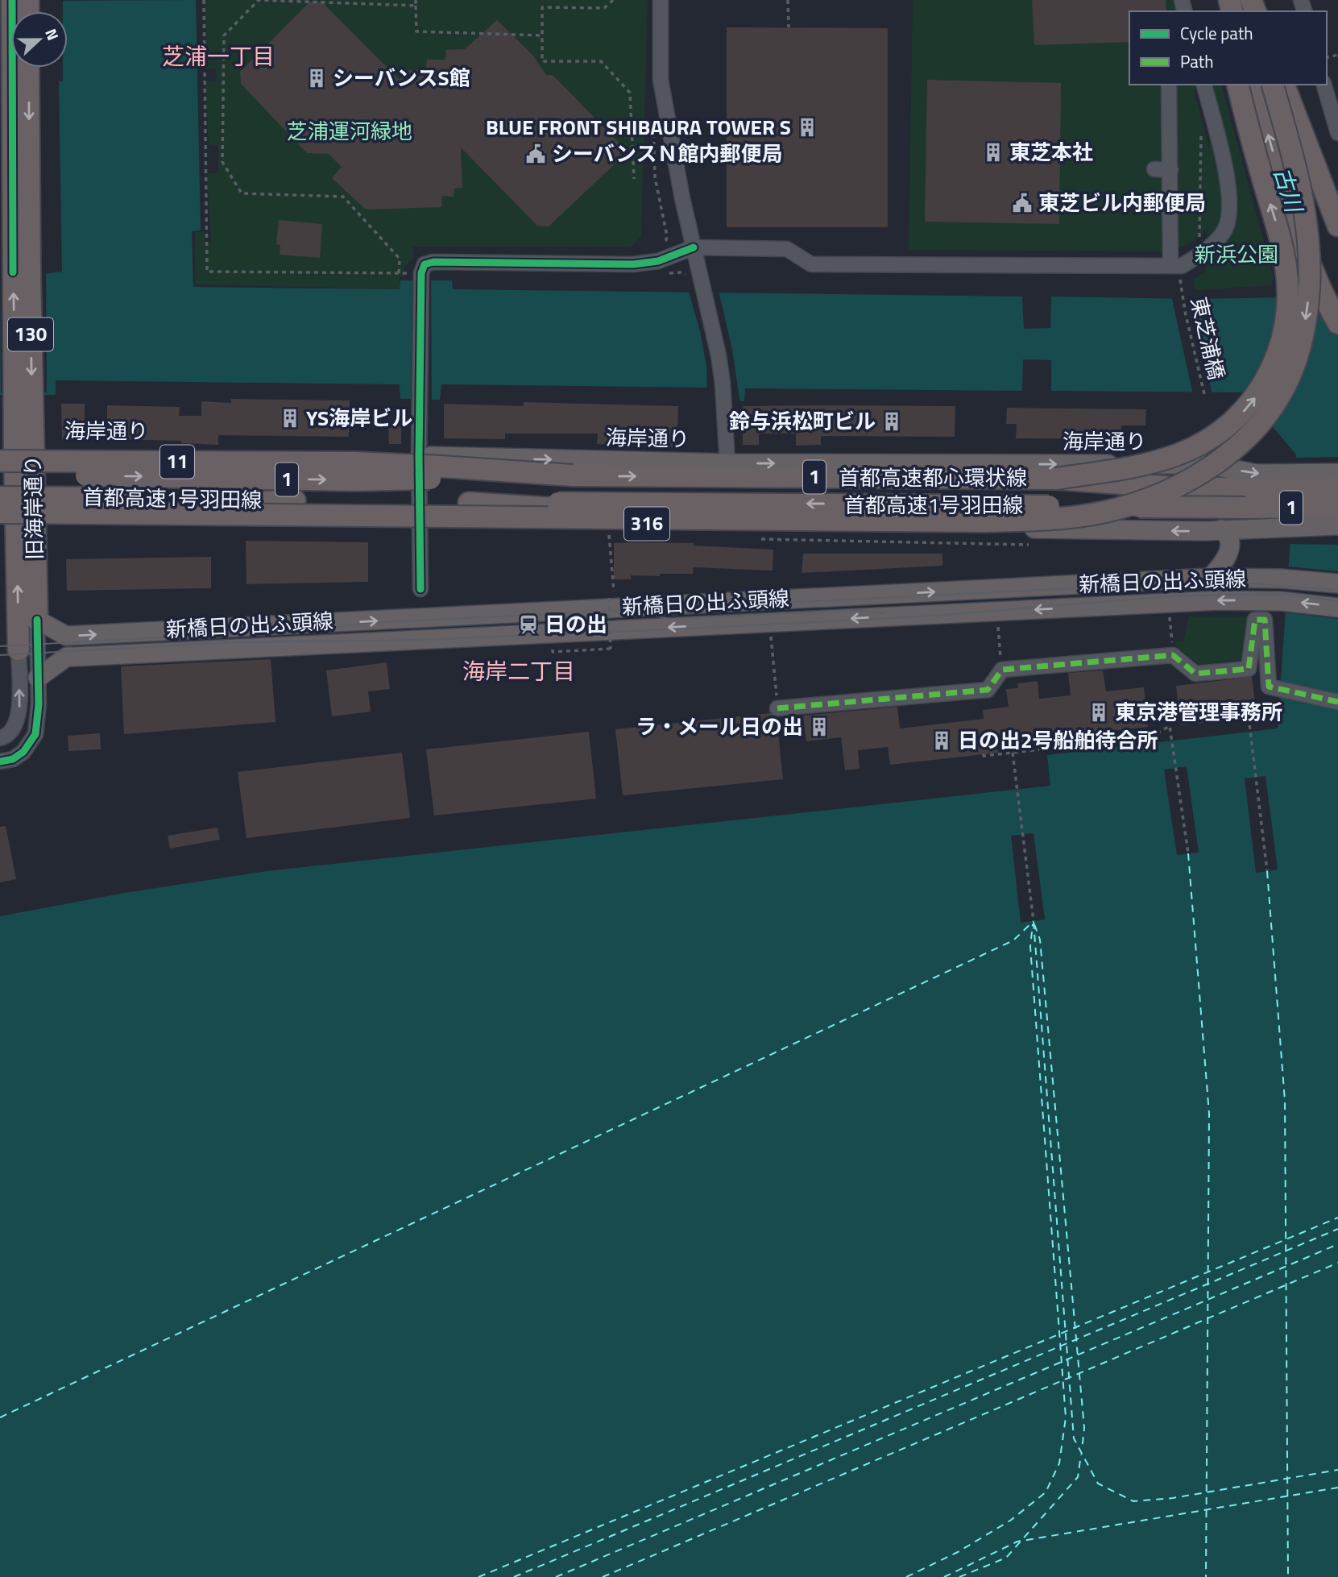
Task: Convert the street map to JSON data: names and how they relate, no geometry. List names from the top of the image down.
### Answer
{
  "streets": {
    "highway": [
      "130",
      "11",
      "1",
      "首都高速都心環状線",
      "首都高速1号羽田線",
      "旧海岸通り"
    ],
    "main road": ["海岸通り", "316", "新橋日の出ふ頭線"],
    "path": ["東芝浦橋"]
  },
  "crossings": [
    ["130", "旧海岸通り"],
    ["海岸通り", "11"],
    ["海岸通り", "旧海岸通り"],
    ["11", "首都高速都心環状線"],
    ["11", "首都高速1号羽田線"],
    ["11", "旧海岸通り"],
    ["11", "316"],
    ["首都高速都心環状線", "首都高速1号羽田線"],
    ["旧海岸通り", "316"],
    ["旧海岸通り", "新橋日の出ふ頭線"]
  ],
  "districts": ["芝浦一丁目", "海岸二丁目"],
  "water": ["古川"],
  "parks": ["芝浦運河緑地", "新浜公園"],
  "places": {
    "building": [
      "シーバンスS館",
      "BLUE FRONT SHIBAURA TOWER S",
      "東芝本社",
      "YS海岸ビル",
      "鈴与浜松町ビル",
      "東京港管理事務所",
      "ラ・メール日の出",
      "日の出2号船舶待合所"
    ],
    "public building": ["シーバンスＮ館内郵便局", "東芝ビル内郵便局"],
    "station": ["日の出"]
  },
  "legend": ["Cycle path", "Path"],
  "north": "right"
}
